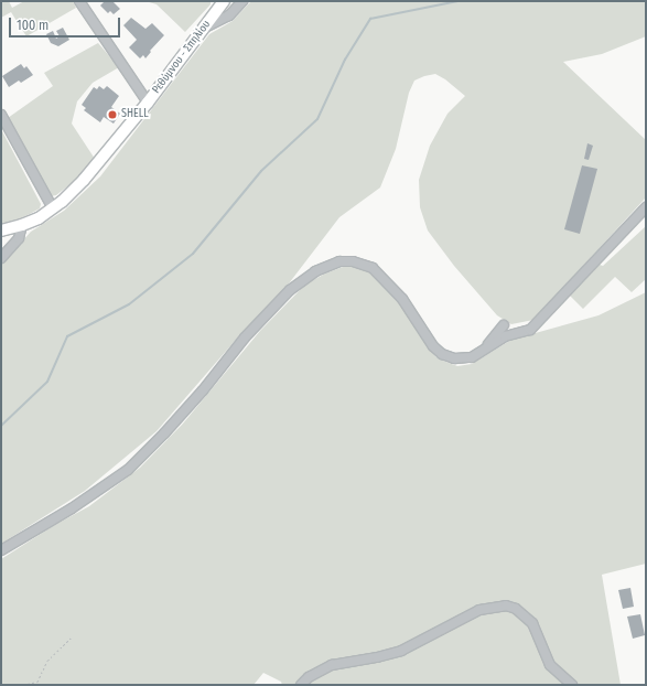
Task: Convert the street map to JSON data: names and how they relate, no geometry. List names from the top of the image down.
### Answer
{
  "streets": {
    "main road": ["Ρεθύμνου - Σπηλίου"]
  },
  "places": ["SHELL"],
  "scale_bar": "100 m"
}
